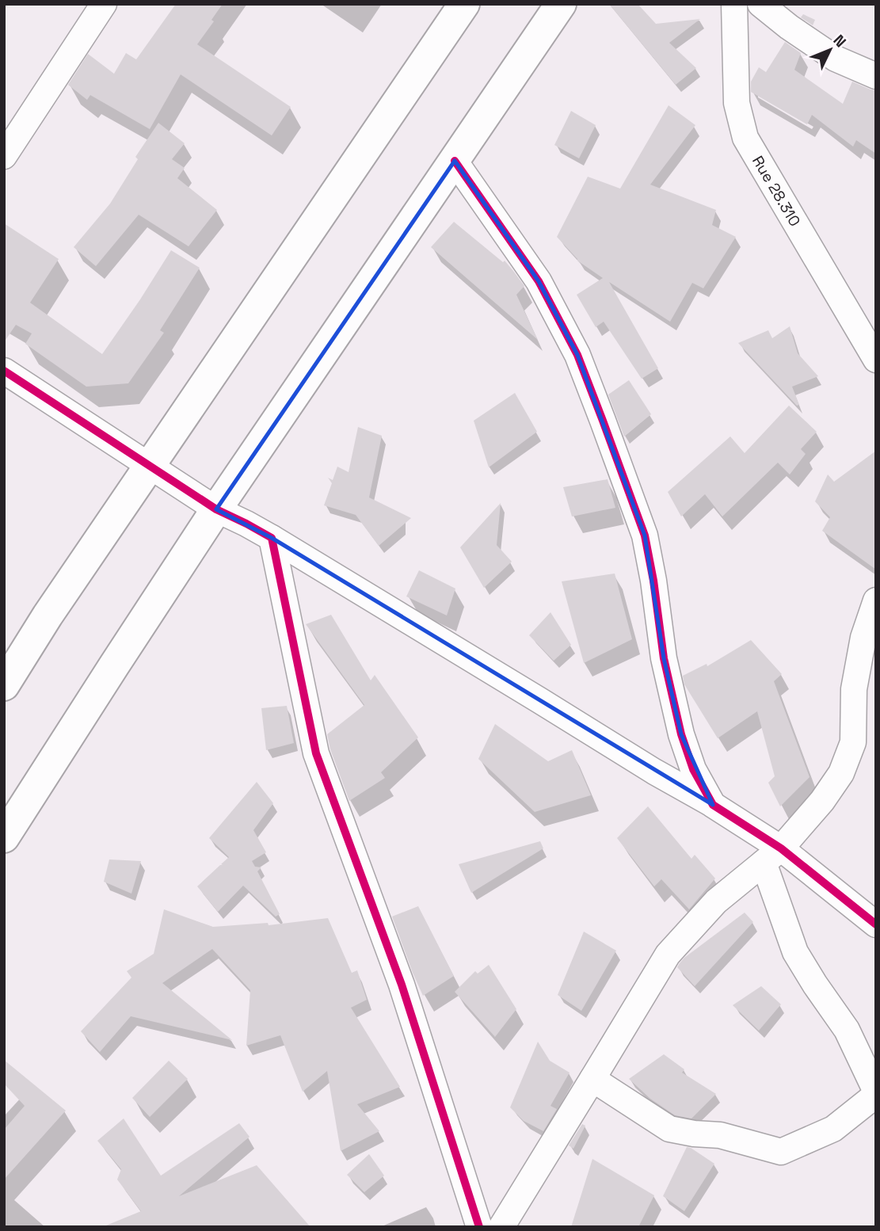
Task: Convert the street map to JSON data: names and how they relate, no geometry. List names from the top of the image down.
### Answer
{
  "streets": {
    "street": ["Rue 28.310"]
  },
  "north": "top right"
}
